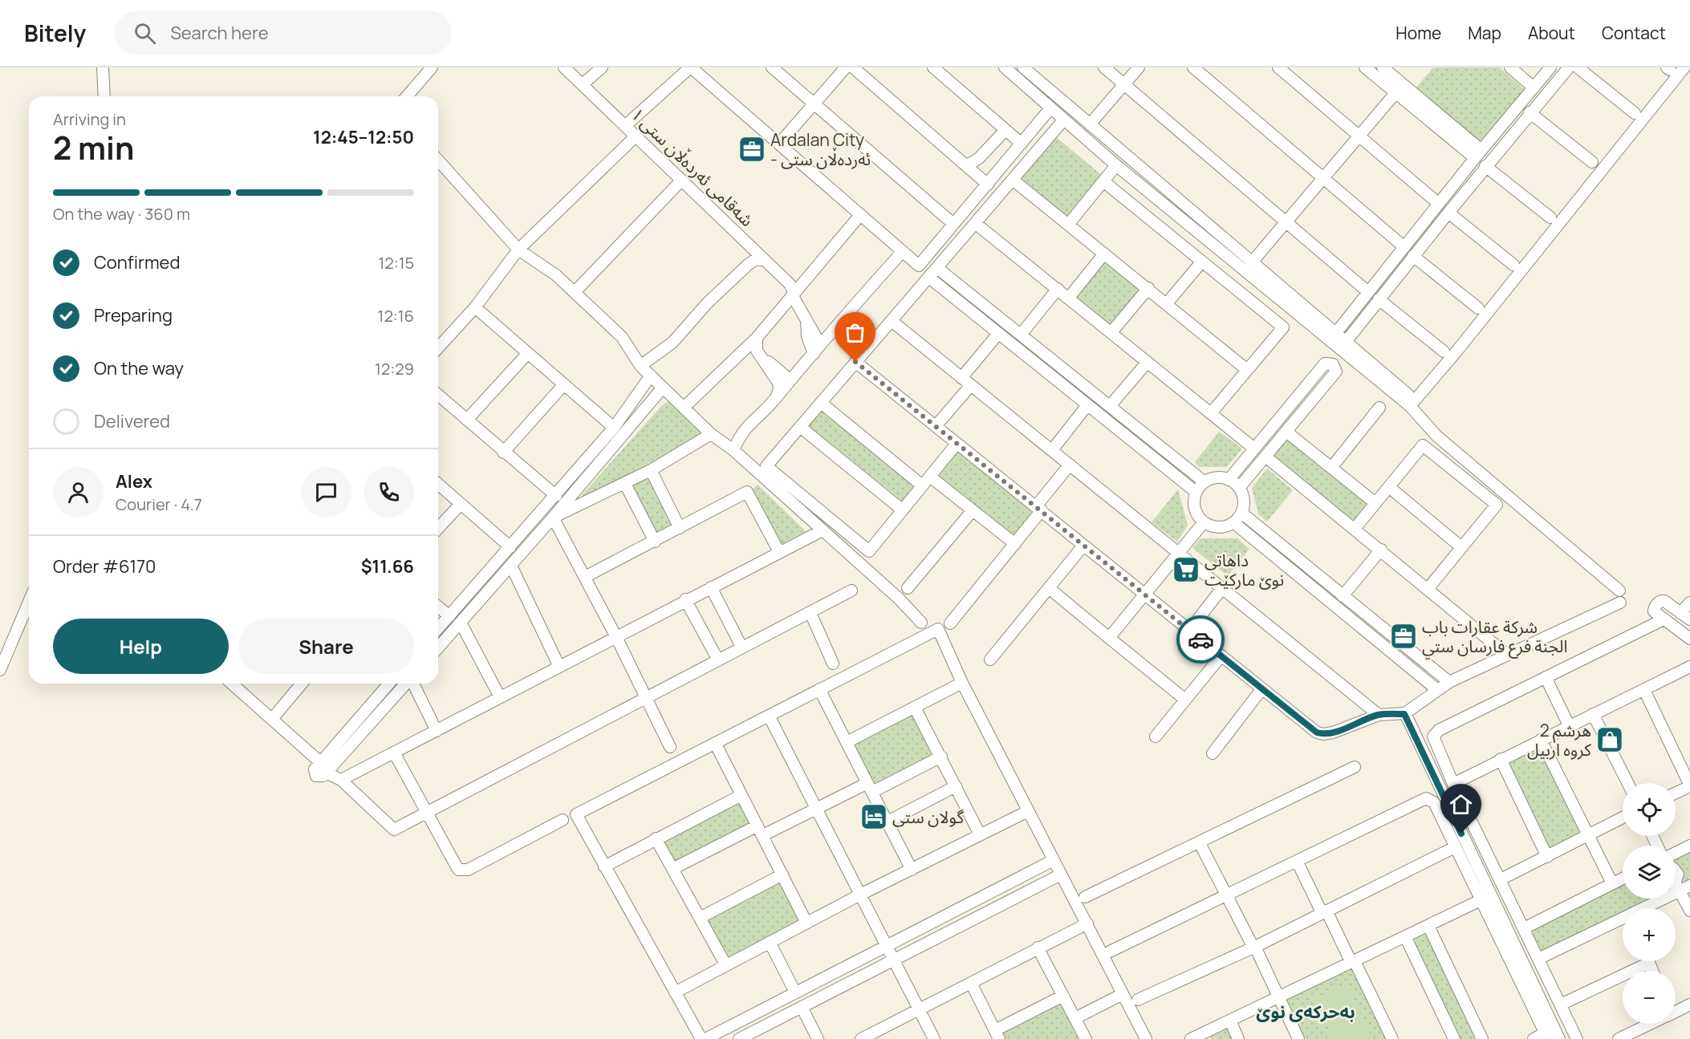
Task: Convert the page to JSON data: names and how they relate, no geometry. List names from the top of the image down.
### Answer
{
  "streets": {
    "street": ["شەقامی ئەردەڵان ستی ١"]
  },
  "districts": ["بەحرکەی نوێ"],
  "places": {
    "office": ["Ardalan City - ئەردەڵان ستی", "شرکة عقارات باب الجنة فرع فارسان ستي"],
    "supermarket": ["داهاتی نوێ مارکێت"],
    "shop": ["هرشم 2 كروه اربيل"],
    "hotel": ["گولان ستی"]
  },
  "page": {
    "header": "Bitely",
    "search": "Search here",
    "nav": [
      "Home",
      "Map",
      "About",
      "Contact"
    ],
    "heading": ["2 min", "Arriving in", "12:45–12:50"],
    "panel": [
      "Alex",
      "Courier · 4.7",
      "Order #6170",
      "$11.66"
    ],
    "bar": "On the way · 360 m",
    "list": [
      ["Confirmed", "12:15"],
      ["Preparing", "12:16"],
      ["On the way", "12:29"],
      "Delivered"
    ],
    "buttons": ["Help", "Share"],
    "map_buttons": ["+", "−"]
  }
}
